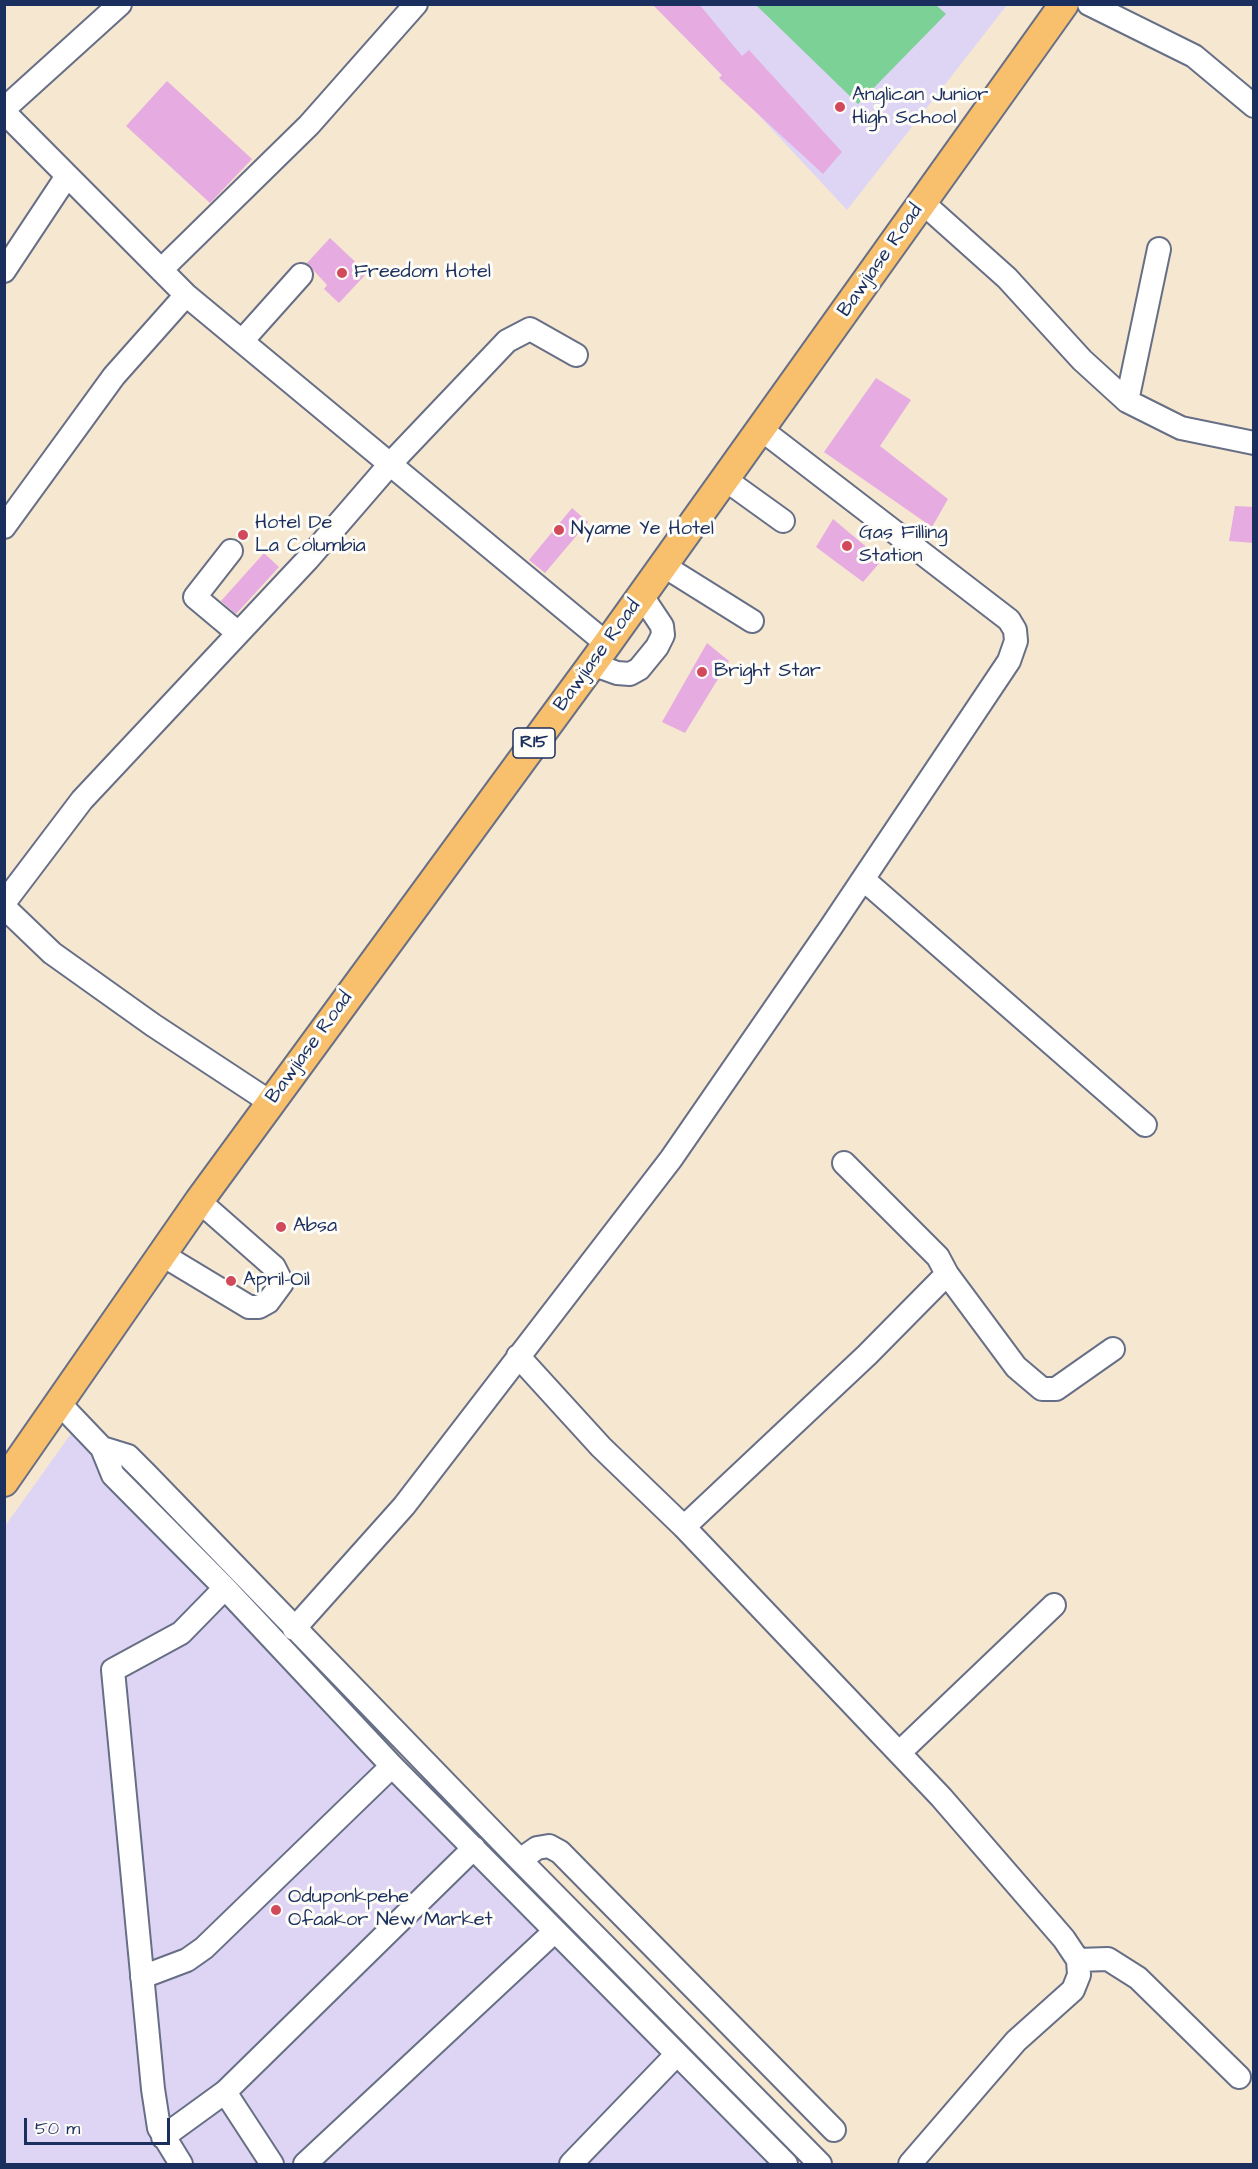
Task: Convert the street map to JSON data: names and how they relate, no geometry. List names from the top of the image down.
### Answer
{
  "streets": {
    "main road": ["Bawjiase Road", "R15"]
  },
  "places": [
    "Anglican Junior High School",
    "Freedom Hotel",
    "Nyame Ye Hotel",
    "Hotel De La Columbia",
    "Gas Filling Station",
    "Bright Star",
    "Absa",
    "April-Oil",
    "Oduponkpehe Ofaakor New Market"
  ],
  "scale_bar": "50 m"
}
